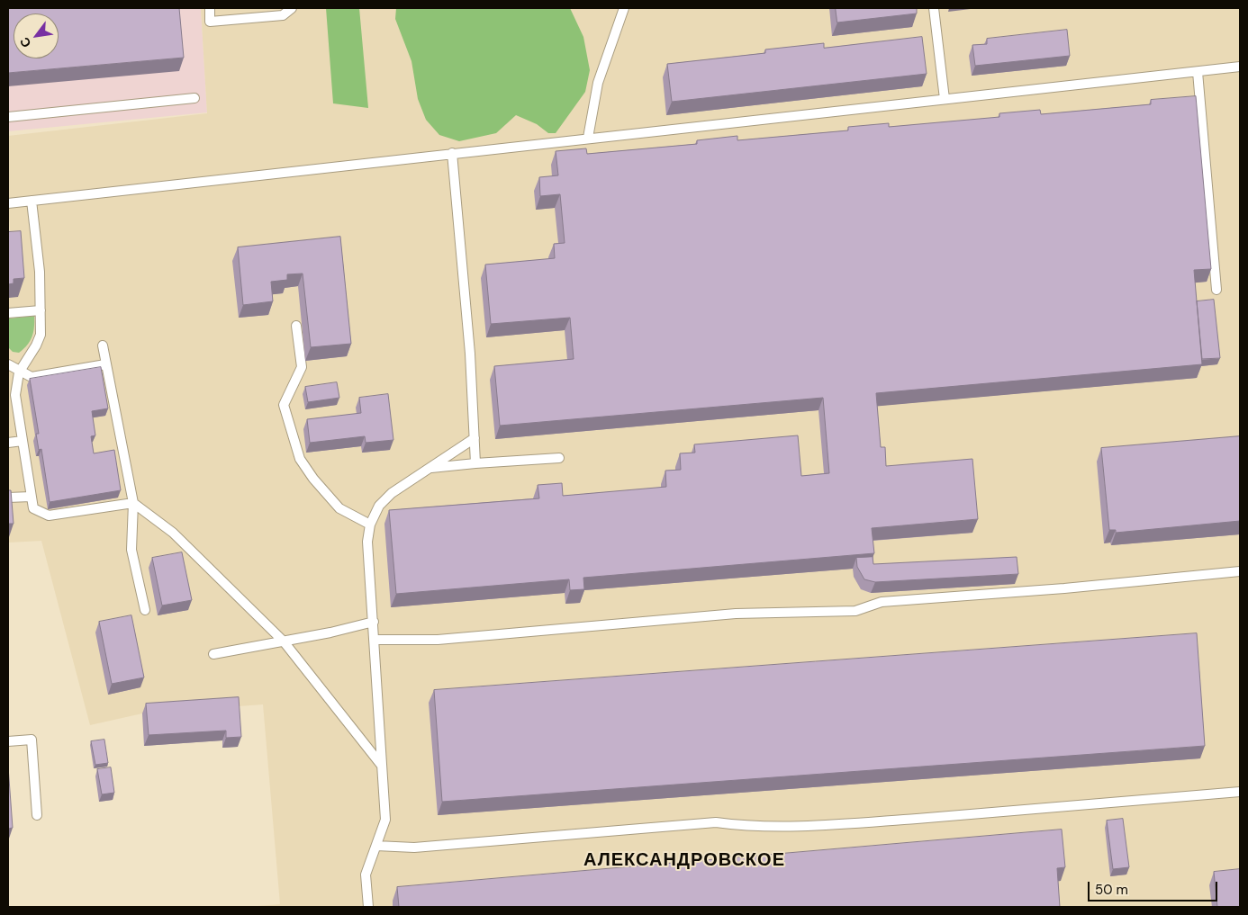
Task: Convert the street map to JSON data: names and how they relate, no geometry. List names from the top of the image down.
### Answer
{
  "districts": ["АЛЕКСАНДРОВСКОЕ"],
  "scale_bar": "50 m",
  "north": "bottom left"
}
